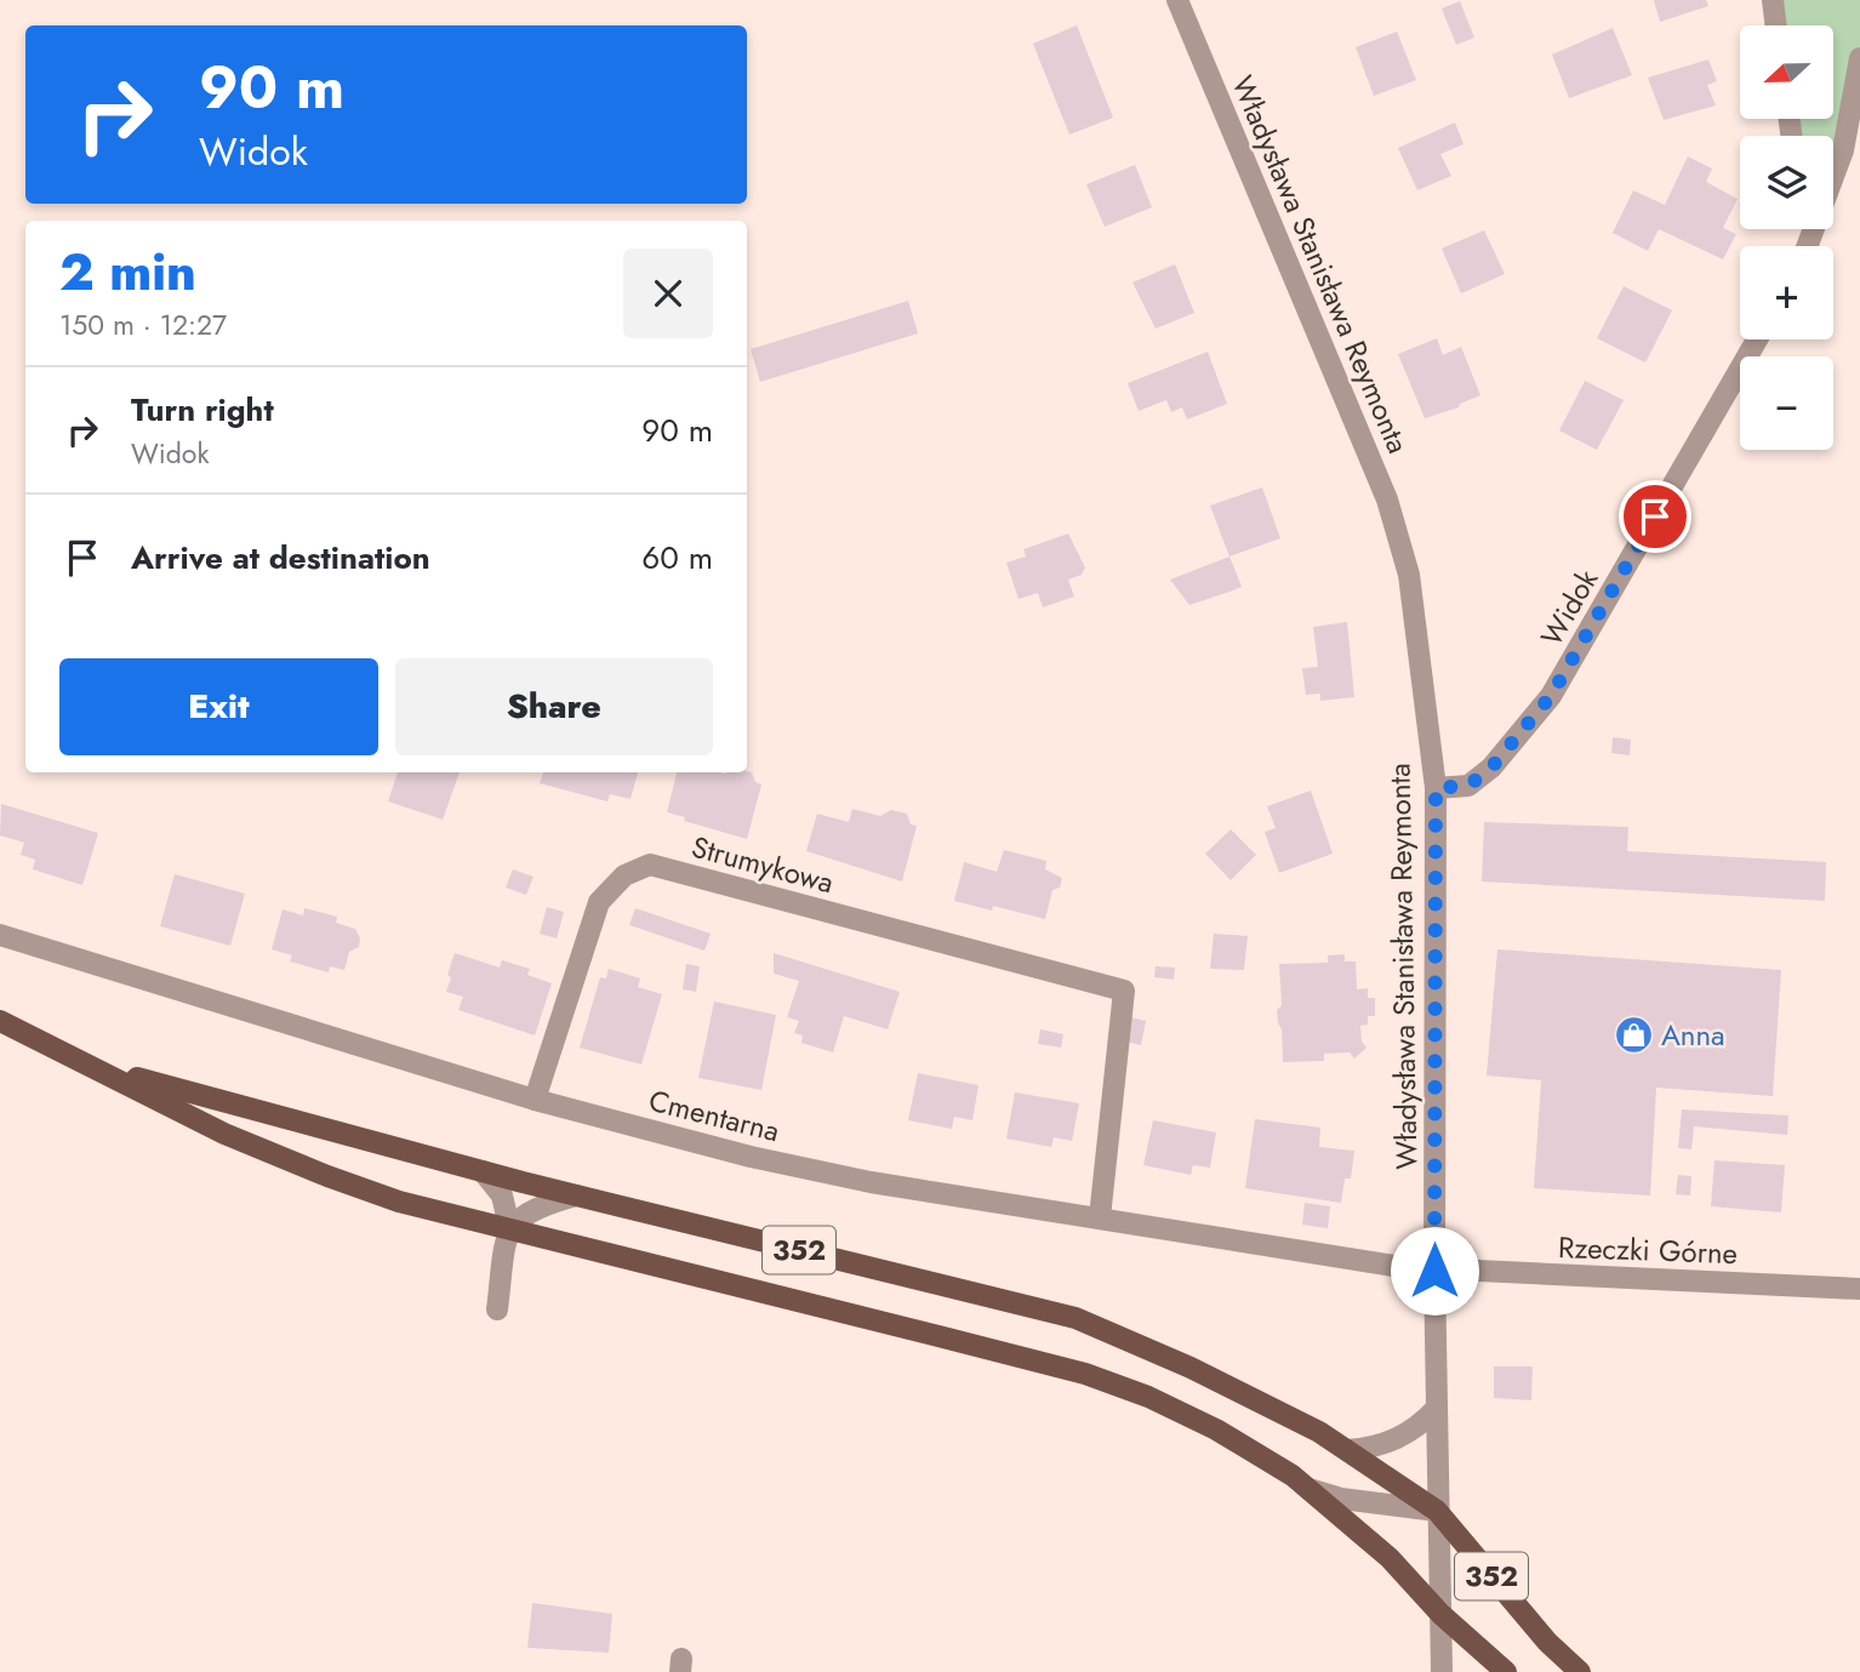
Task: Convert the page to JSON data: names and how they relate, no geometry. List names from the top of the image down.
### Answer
{
  "streets": {
    "main road": ["352"],
    "street": [
      "Władysława Stanisława Reymonta",
      "Widok",
      "Strumykowa",
      "Cmentarna",
      "Rzeczki Górne"
    ]
  },
  "crossings": [
    ["Władysława Stanisława Reymonta", "Widok"],
    ["Władysława Stanisława Reymonta", "Cmentarna"],
    ["Władysława Stanisława Reymonta", "352"],
    ["Władysława Stanisława Reymonta", "Rzeczki Górne"],
    ["Strumykowa", "Cmentarna"],
    ["Cmentarna", "Rzeczki Górne"]
  ],
  "places": {
    "shop": ["Anna"]
  },
  "north": "left",
  "page": {
    "map_buttons": ["+", "−"],
    "turn": ["90 m", "Widok"],
    "heading": ["2 min", "150 m · 12:27"],
    "list": [
      {
        "name": "Turn right",
        "note": "Widok",
        "value": "90 m"
      },
      {
        "name": "Arrive at destination",
        "value": "60 m"
      }
    ],
    "buttons": ["Exit", "Share"]
  }
}
